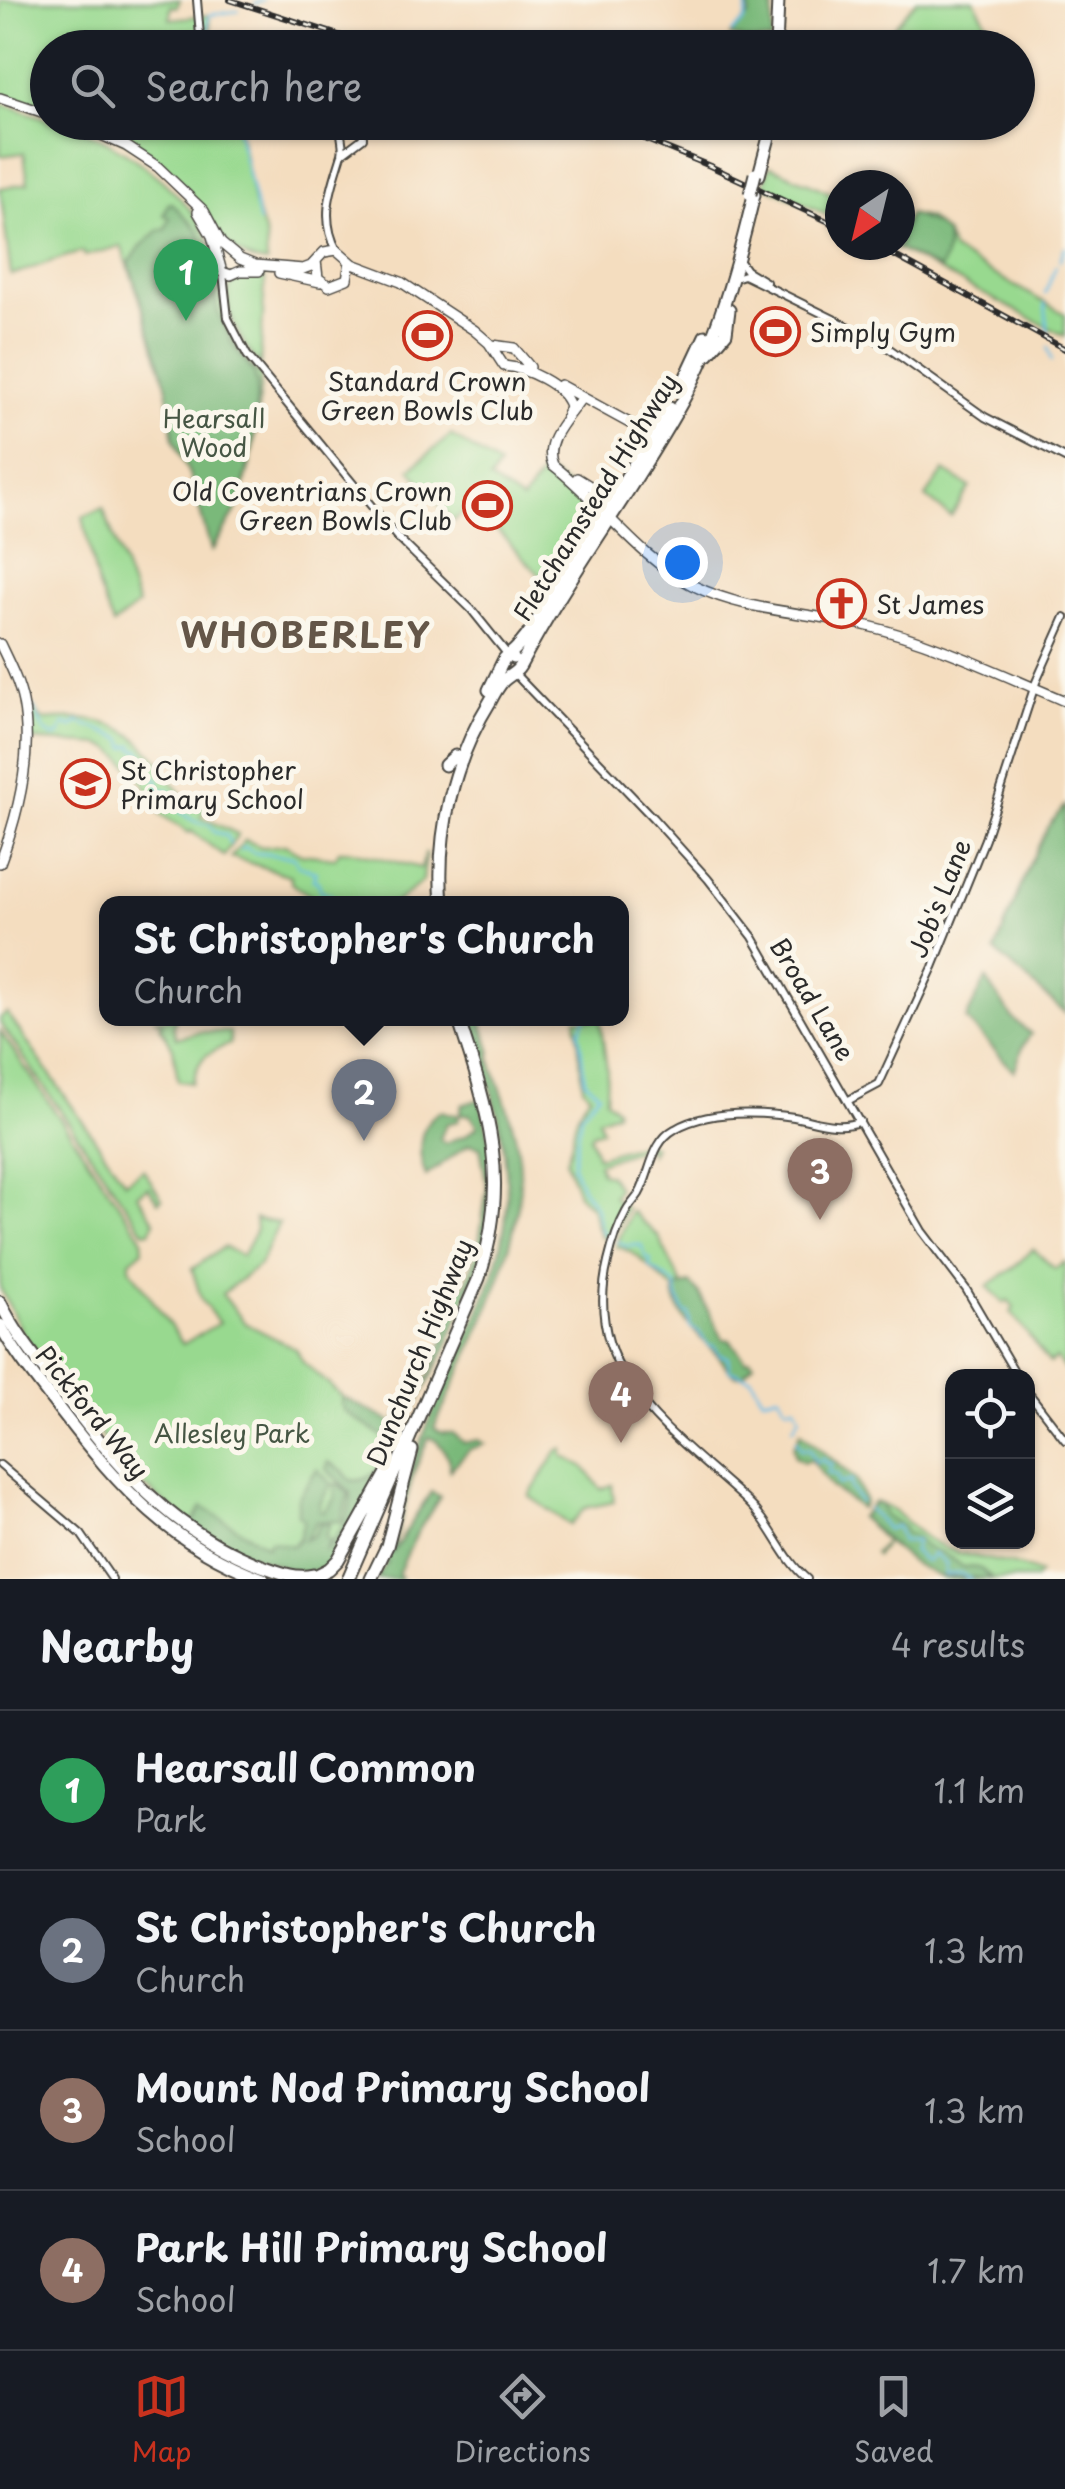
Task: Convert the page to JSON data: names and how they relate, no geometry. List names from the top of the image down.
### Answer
{
  "streets": {
    "highway": ["Fletchamstead Highway", "Dunchurch Highway", "Pickford Way"],
    "street": ["Job's Lane", "Broad Lane"]
  },
  "crossings": [
    ["Fletchamstead Highway", "Broad Lane"],
    ["Job's Lane", "Broad Lane"],
    ["Dunchurch Highway", "Pickford Way"]
  ],
  "districts": ["WHOBERLEY"],
  "parks": ["Hearsall Wood", "Allesley Park"],
  "places": {
    "sports": ["Simply Gym", "Standard Crown Green Bowls Club", "Old Coventrians Crown Green Bowls Club"],
    "church": ["St James"],
    "school or university": ["St Christopher Primary School"]
  },
  "north": "bottom left",
  "page": {
    "search": "Search here",
    "pins": [
      "1",
      "2",
      "3",
      "4"
    ],
    "popup": ["St Christopher's Church", "Church"],
    "heading": ["Nearby", "4 results"],
    "list": [
      {
        "mark": "1",
        "name": "Hearsall Common",
        "note": "Park",
        "value": "1.1 km"
      },
      {
        "mark": "2",
        "name": "St Christopher's Church",
        "note": "Church",
        "value": "1.3 km"
      },
      {
        "mark": "3",
        "name": "Mount Nod Primary School",
        "note": "School",
        "value": "1.3 km"
      },
      {
        "mark": "4",
        "name": "Park Hill Primary School",
        "note": "School",
        "value": "1.7 km"
      }
    ],
    "nav": ["Map", "Directions", "Saved"]
  }
}
